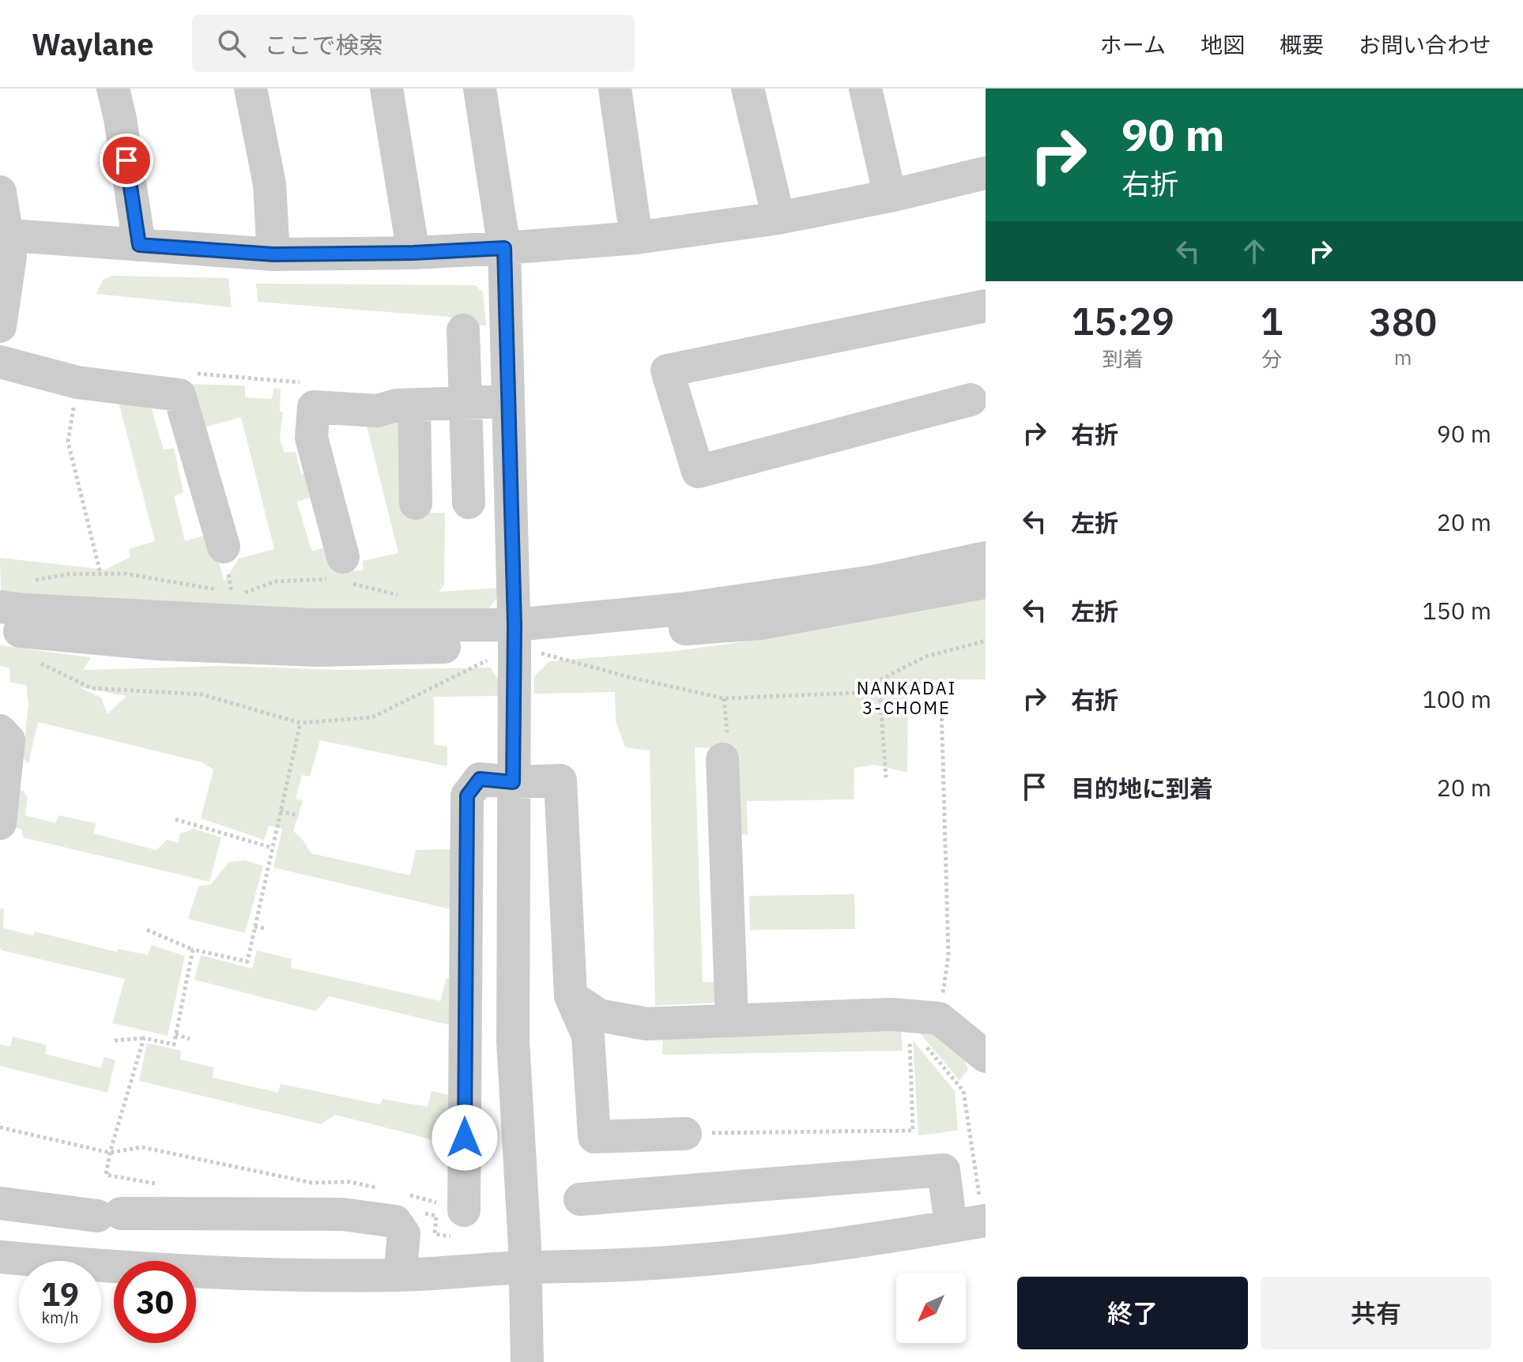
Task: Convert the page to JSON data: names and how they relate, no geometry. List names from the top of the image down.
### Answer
{
  "districts": ["NANKADAI 3-CHOME"],
  "north": "bottom left",
  "page": {
    "header": "Waylane",
    "search": "ここで検索",
    "nav": [
      "ホーム",
      "地図",
      "概要",
      "お問い合わせ"
    ],
    "turn": ["90 m", "右折"],
    "eta": [
      "15:29",
      "到着",
      "1",
      "分",
      "380",
      "m"
    ],
    "list": [
      {
        "name": "右折",
        "value": "90 m"
      },
      {
        "name": "左折",
        "value": "20 m"
      },
      {
        "name": "左折",
        "value": "150 m"
      },
      {
        "name": "右折",
        "value": "100 m"
      },
      {
        "name": "目的地に到着",
        "value": "20 m"
      }
    ],
    "speed": "19 km/h",
    "limit": "30",
    "buttons": ["終了", "共有"]
  }
}
